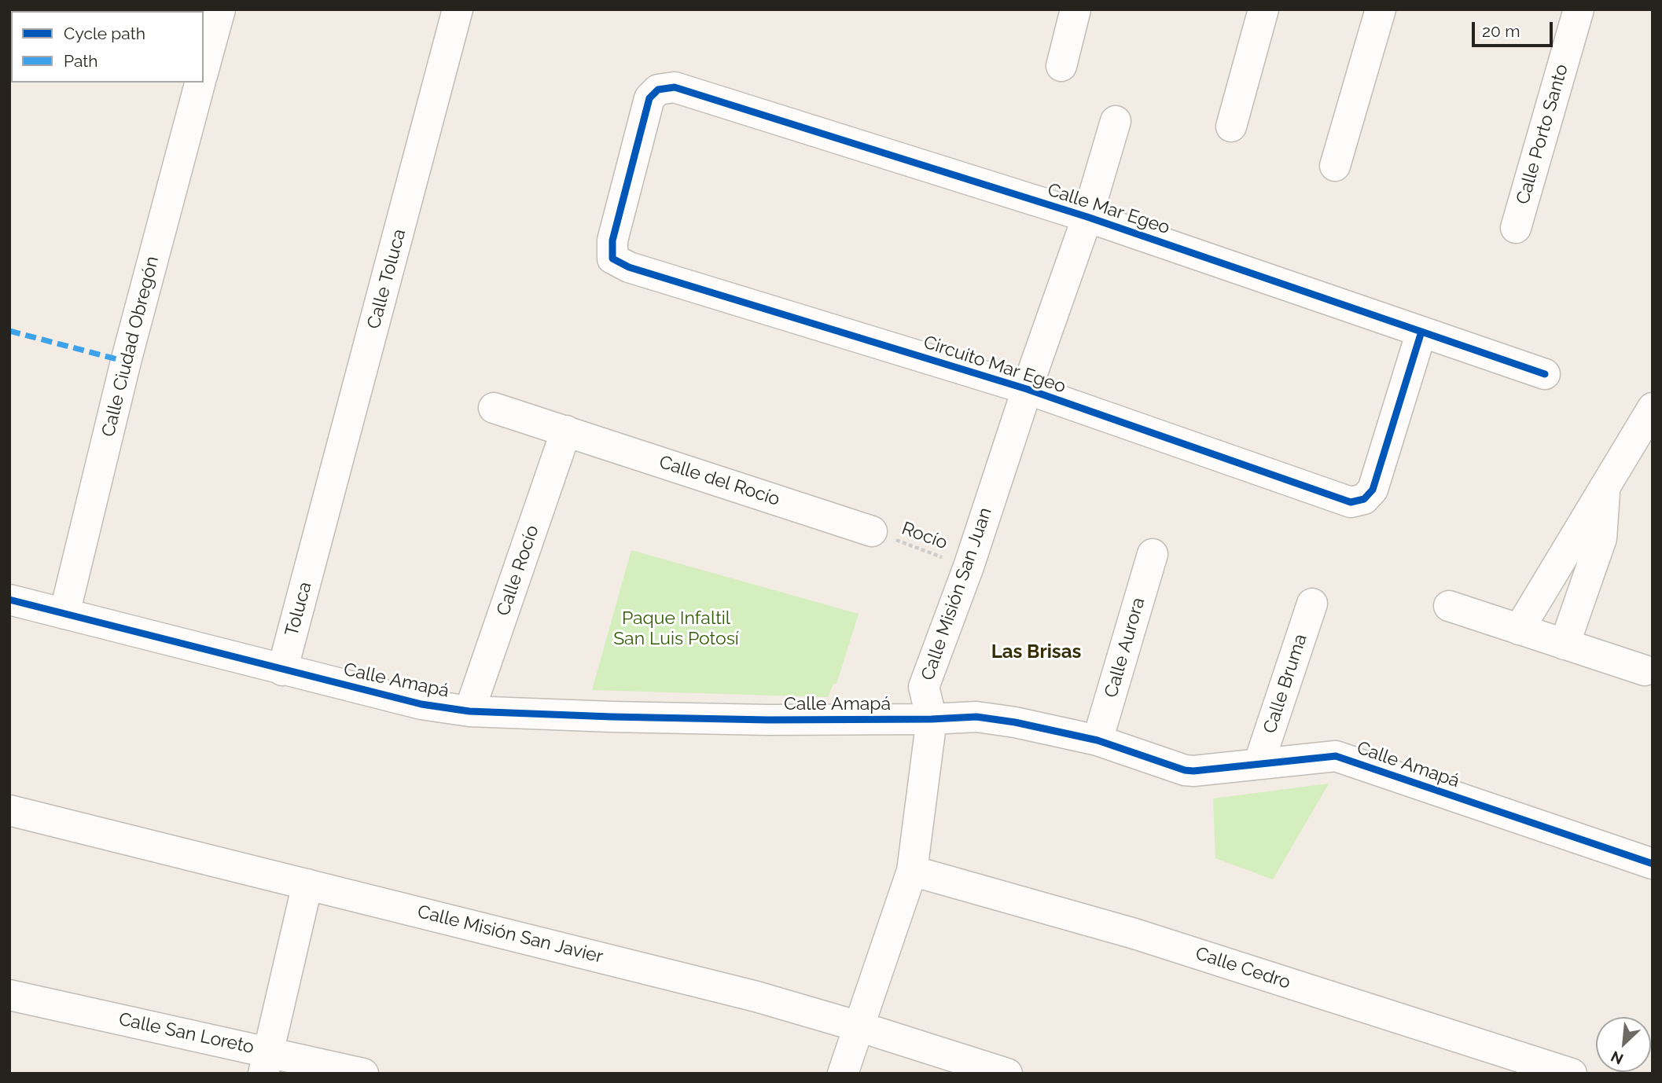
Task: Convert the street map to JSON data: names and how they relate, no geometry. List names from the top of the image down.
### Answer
{
  "streets": {
    "street": [
      "Calle Porto Santo",
      "Calle Mar Egeo",
      "Calle Toluca",
      "Calle Ciudad Obregón",
      "Circuito Mar Egeo",
      "Calle del Rocío",
      "Calle Rocío",
      "Calle Misión San Juan",
      "Toluca",
      "Calle Aurora",
      "Calle Amapá",
      "Calle Bruma",
      "Calle Misión San Javier",
      "Calle Cedro",
      "Calle San Loreto"
    ],
    "path": ["Rocío"]
  },
  "crossings": [
    ["Calle Mar Egeo", "Circuito Mar Egeo"],
    ["Calle Mar Egeo", "Calle Misión San Juan"],
    ["Calle Toluca", "Toluca"],
    ["Calle Ciudad Obregón", "Calle Amapá"],
    ["Circuito Mar Egeo", "Calle Misión San Juan"],
    ["Calle del Rocío", "Rocío"],
    ["Calle del Rocío", "Calle Rocío"],
    ["Rocío", "Calle Misión San Juan"],
    ["Calle Rocío", "Calle Amapá"],
    ["Calle Misión San Juan", "Calle Amapá"],
    ["Calle Misión San Juan", "Calle Misión San Javier"],
    ["Calle Misión San Juan", "Calle Cedro"],
    ["Toluca", "Calle Amapá"],
    ["Calle Aurora", "Calle Amapá"],
    ["Calle Amapá", "Calle Bruma"]
  ],
  "districts": ["Las Brisas"],
  "parks": ["Paque Infaltil San Luis Potosí"],
  "legend": ["Cycle path", "Path"],
  "scale_bar": "20 m",
  "north": "bottom left"
}
